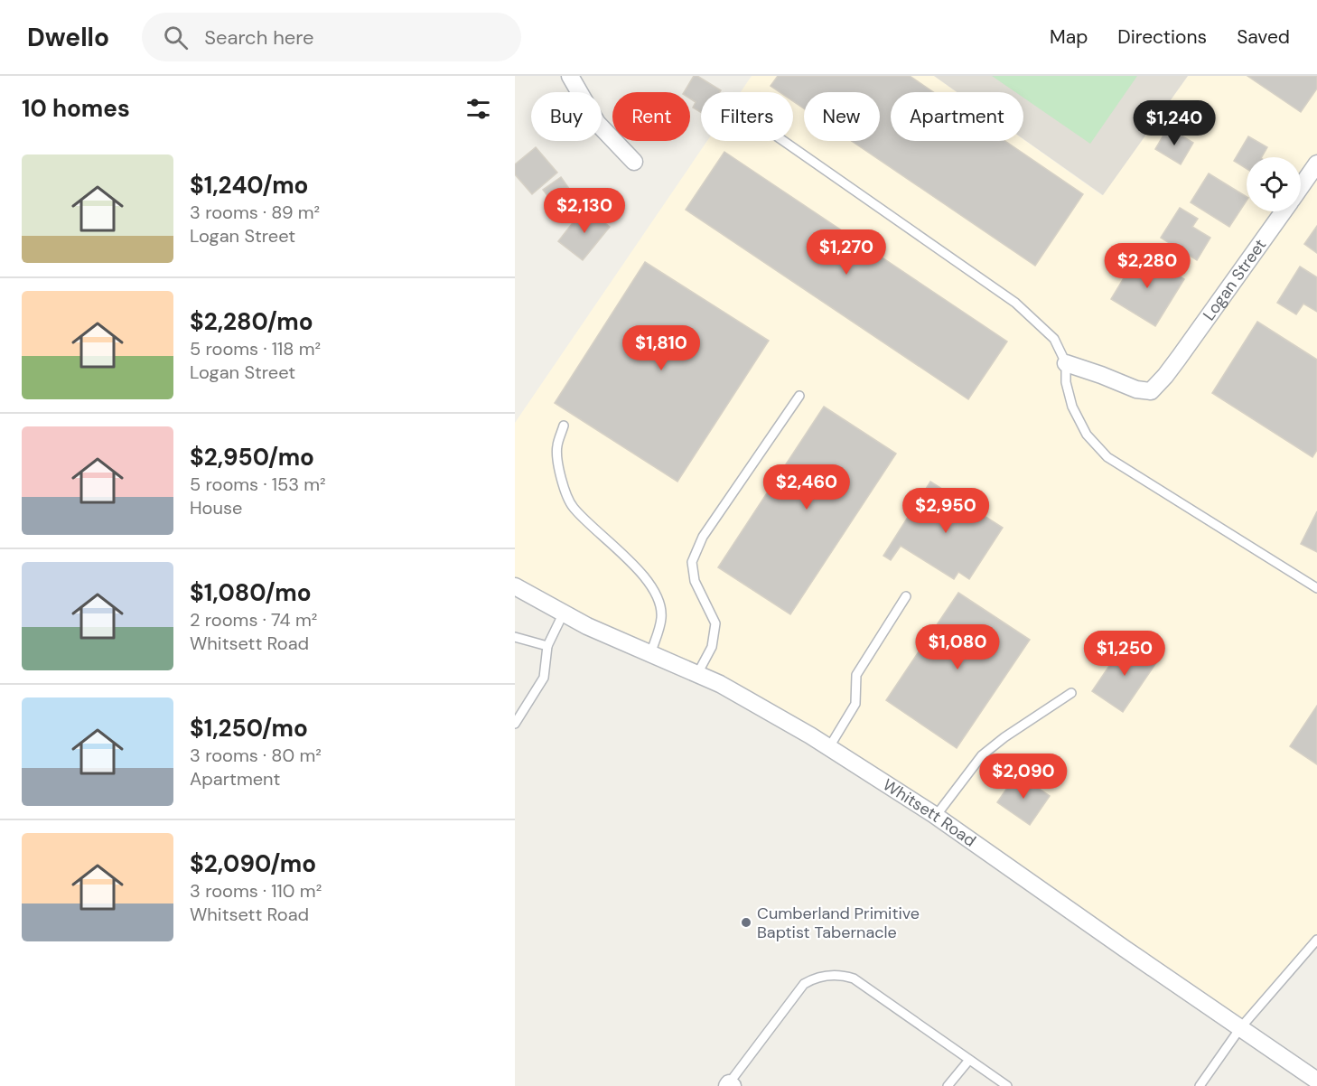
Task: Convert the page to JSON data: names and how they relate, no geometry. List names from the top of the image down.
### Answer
{
  "streets": {
    "street": ["Logan Street", "Whitsett Road"]
  },
  "places": ["Cumberland Primitive Baptist Tabernacle"],
  "page": {
    "header": "Dwello",
    "search": "Search here",
    "nav": ["Map", "Directions", "Saved"],
    "heading": "10 homes",
    "chip": [
      "Buy",
      "Rent",
      "Filters",
      "New",
      "Apartment"
    ],
    "price": [
      "$1,240",
      "$2,130",
      "$1,270",
      "$2,280",
      "$1,810",
      "$2,460",
      "$2,950",
      "$1,080",
      "$1,250",
      "$2,090"
    ],
    "list": [
      {
        "name": "$1,240/mo",
        "note": "3 rooms · 89 m² · Logan Street"
      },
      {
        "name": "$2,280/mo",
        "note": "5 rooms · 118 m² · Logan Street"
      },
      {
        "name": "$2,950/mo",
        "note": "5 rooms · 153 m² · House"
      },
      {
        "name": "$1,080/mo",
        "note": "2 rooms · 74 m² · Whitsett Road"
      },
      {
        "name": "$1,250/mo",
        "note": "3 rooms · 80 m² · Apartment"
      },
      {
        "name": "$2,090/mo",
        "note": "3 rooms · 110 m² · Whitsett Road"
      }
    ]
  }
}
